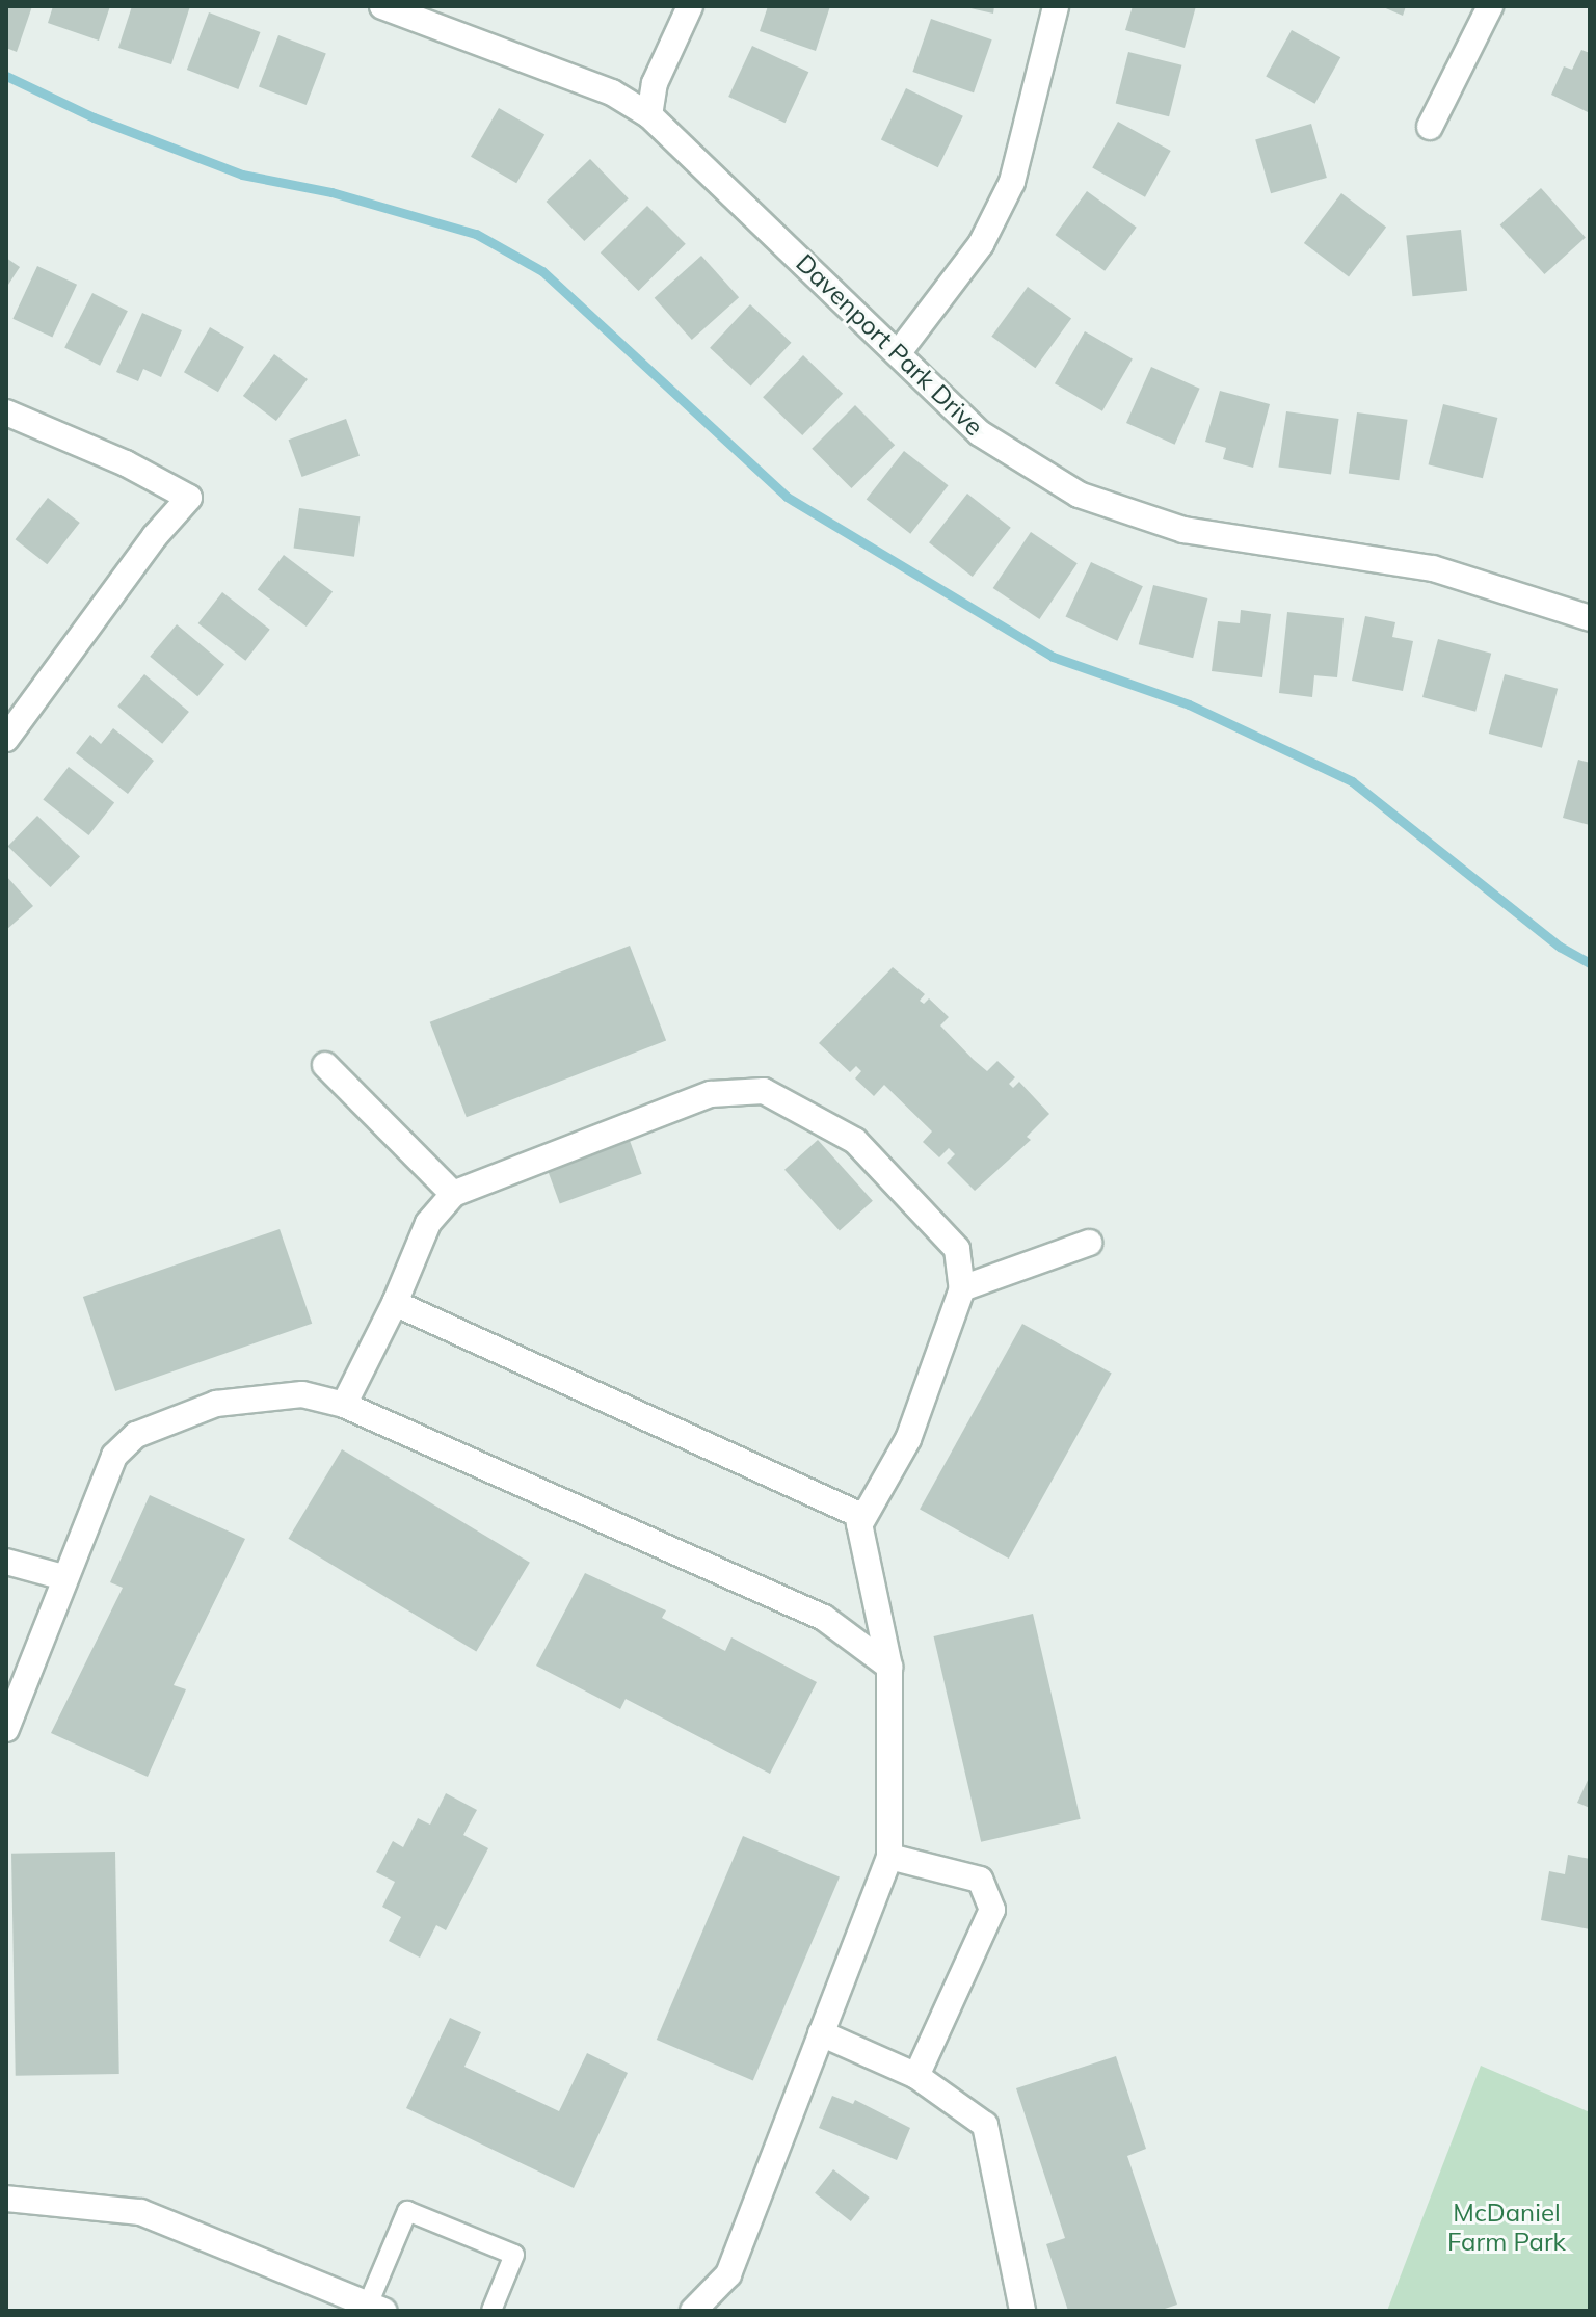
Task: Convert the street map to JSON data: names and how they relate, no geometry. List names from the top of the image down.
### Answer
{
  "streets": {
    "street": ["Davenport Park Drive"]
  },
  "parks": ["McDaniel Farm Park"]
}
